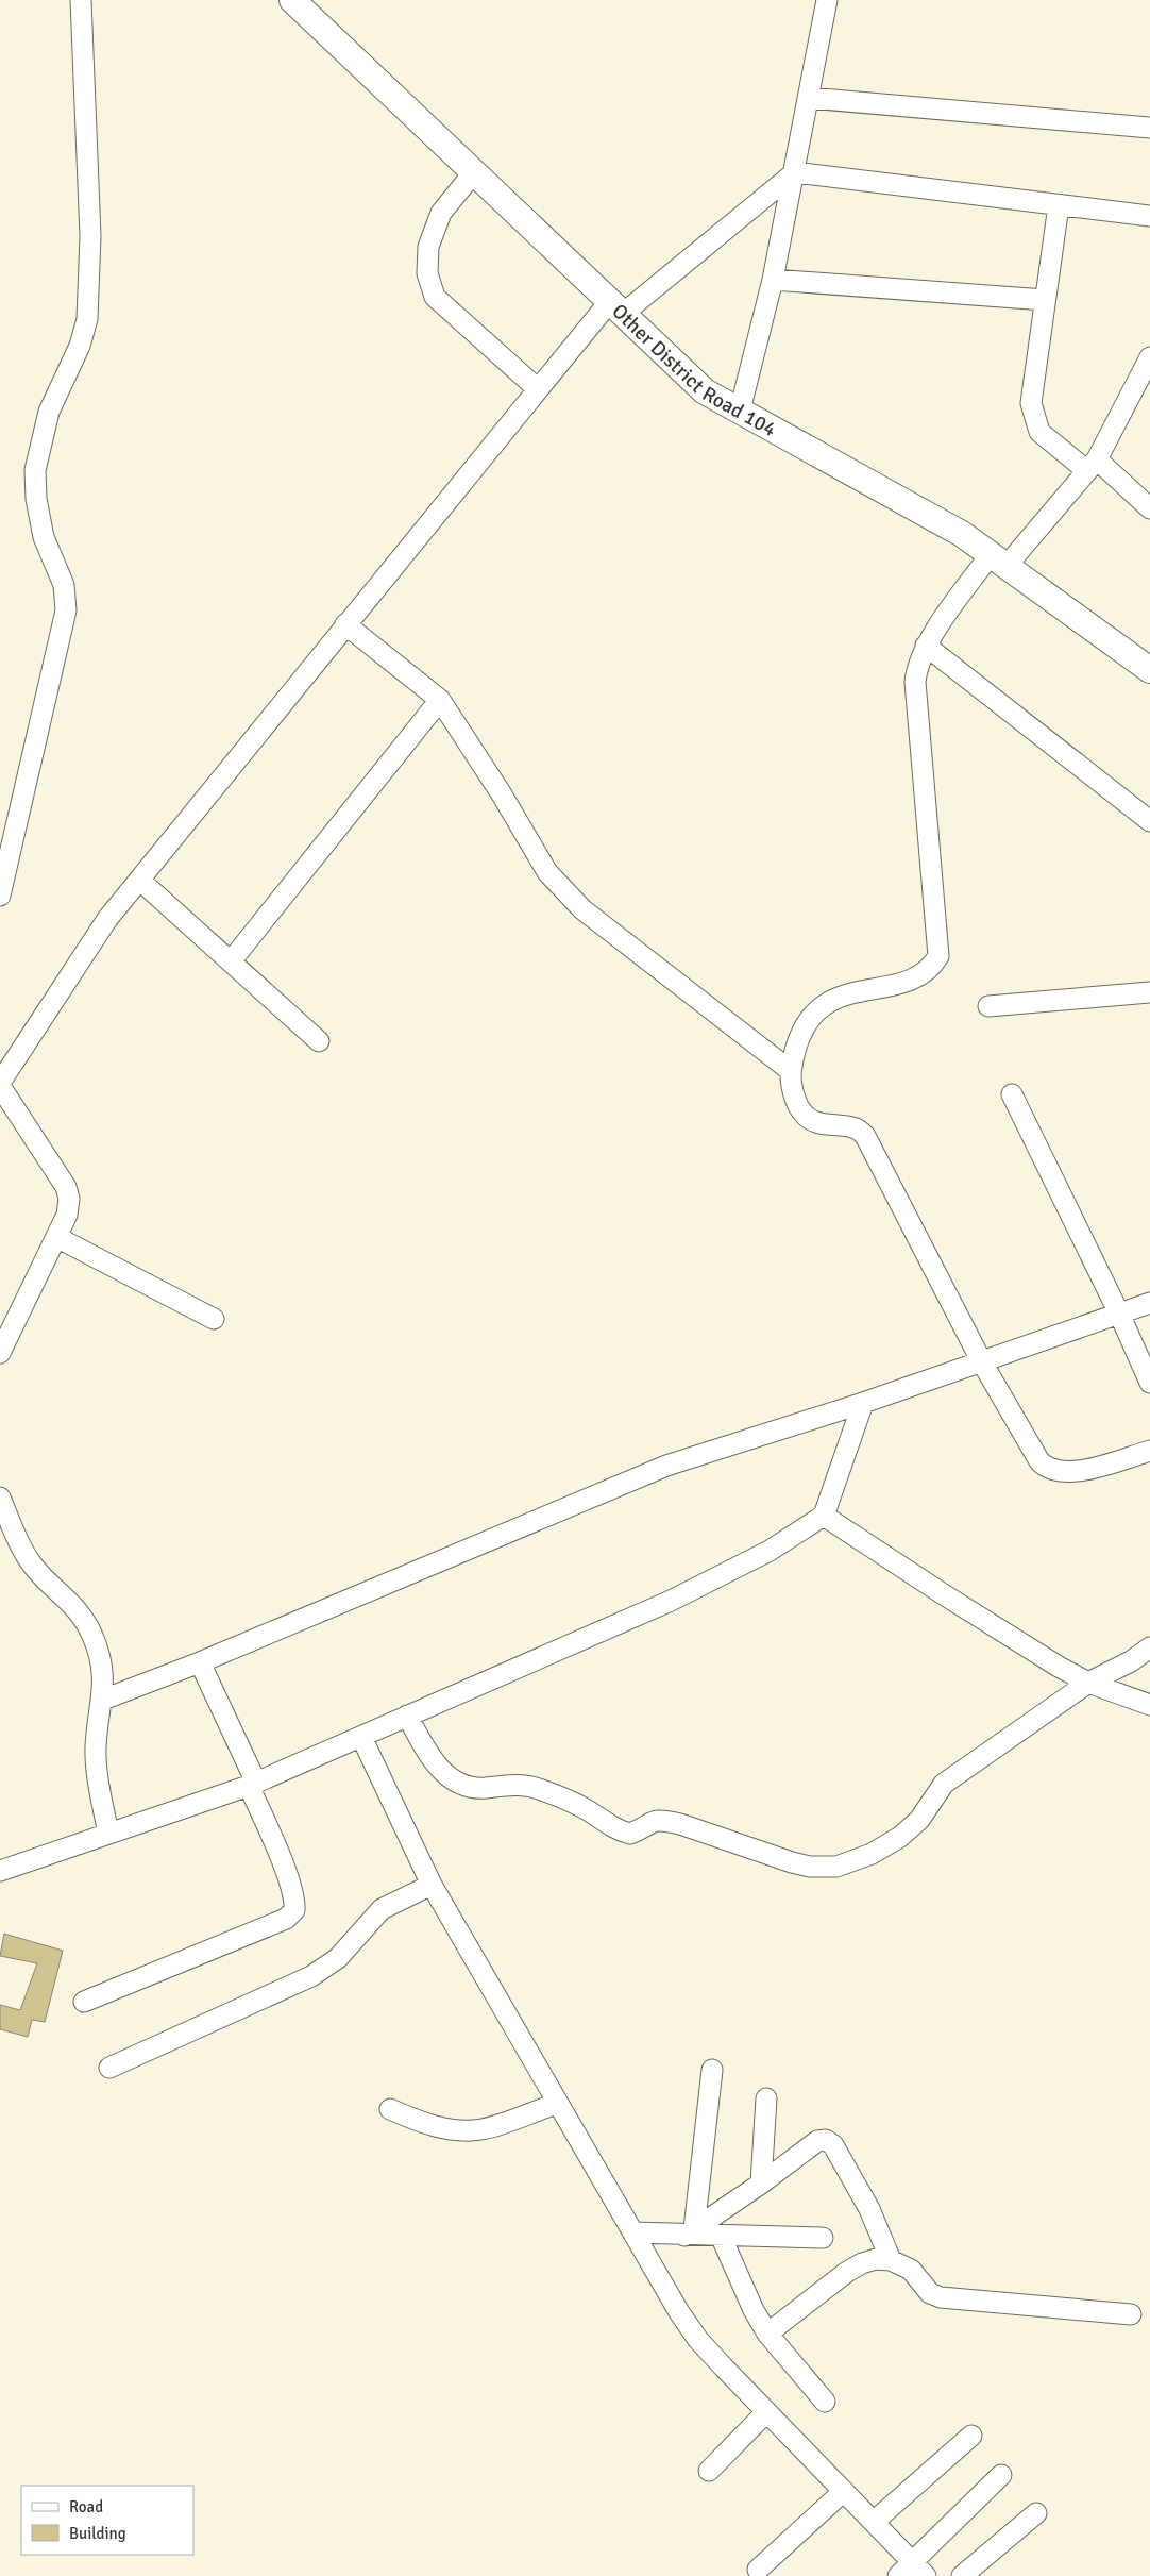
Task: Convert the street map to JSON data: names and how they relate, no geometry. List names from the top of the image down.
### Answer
{
  "streets": {
    "street": ["Other District Road 104"]
  },
  "legend": ["Road", "Building"]
}
